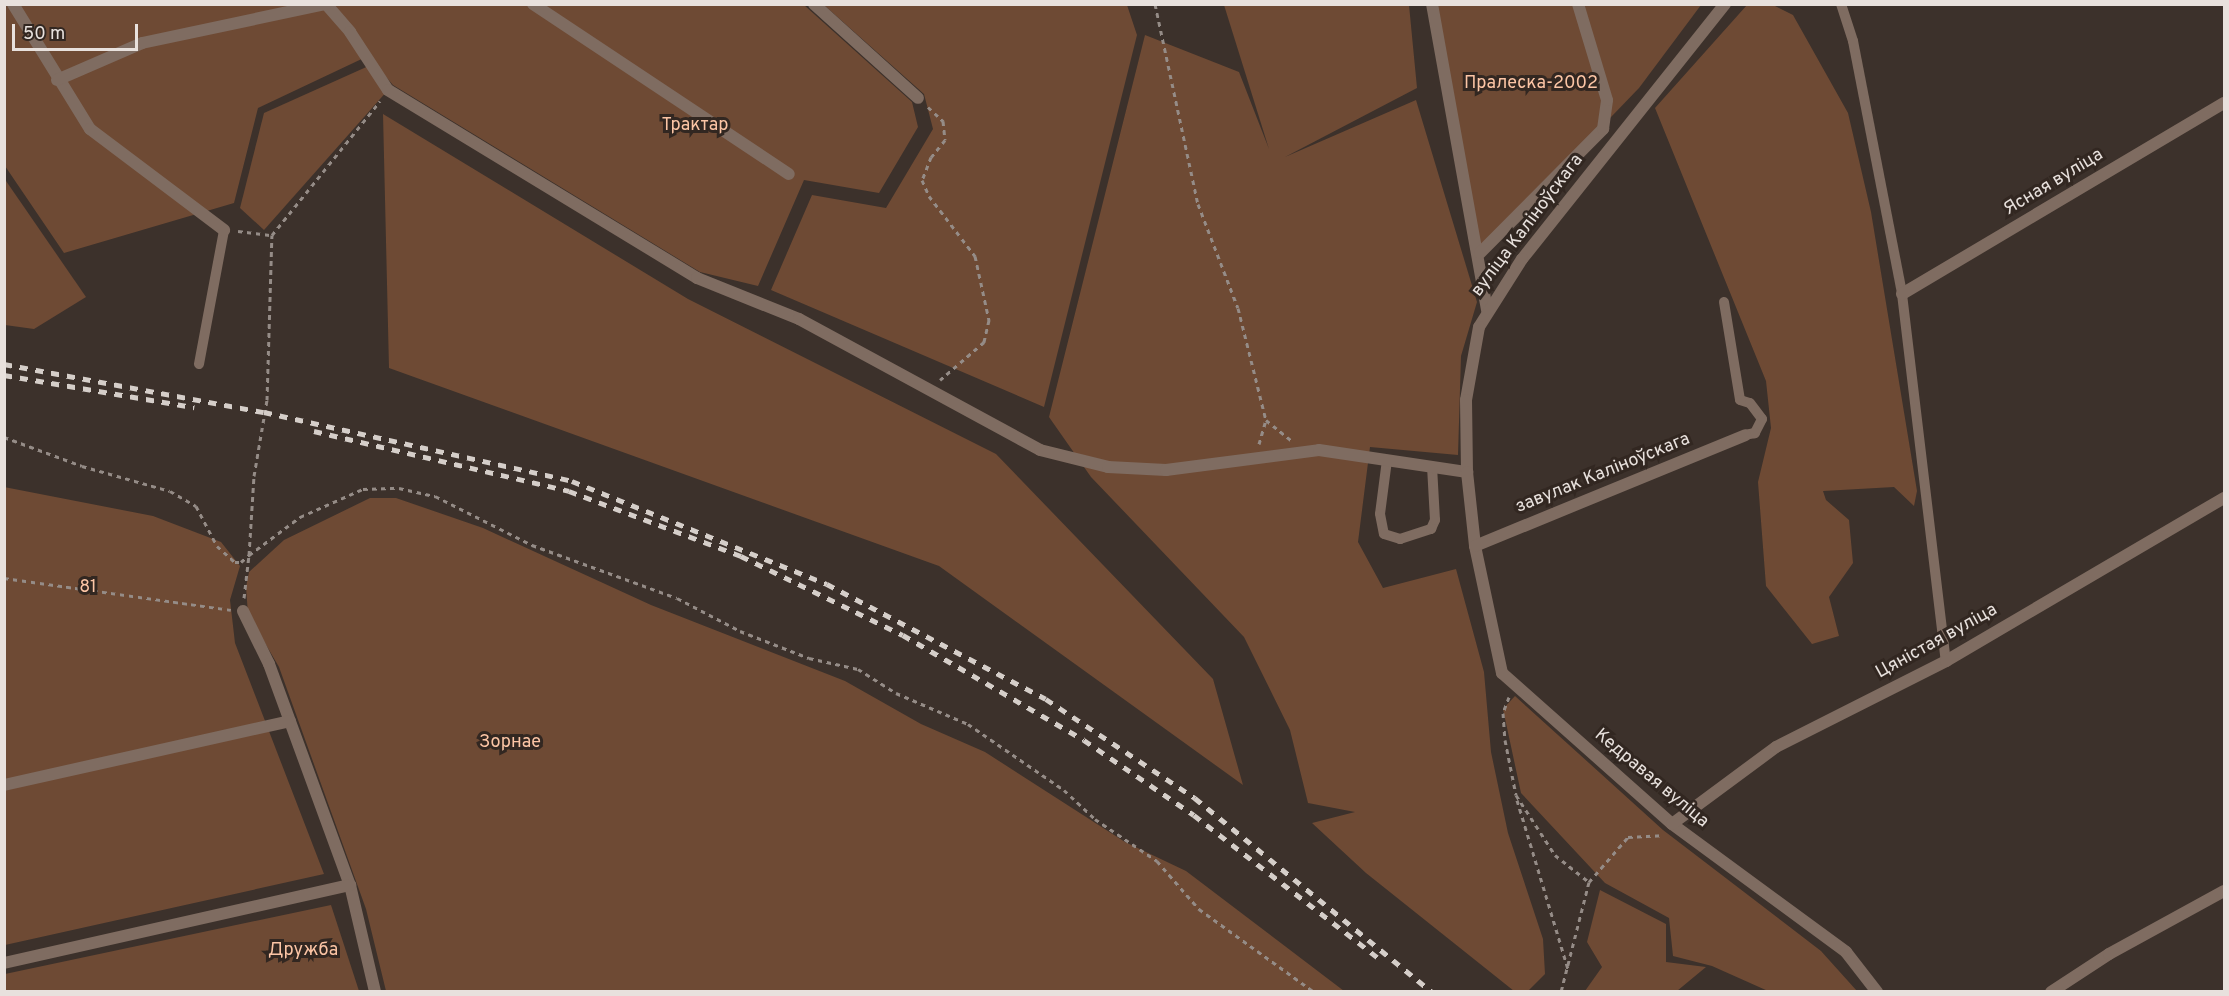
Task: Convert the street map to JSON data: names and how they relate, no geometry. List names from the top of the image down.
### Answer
{
  "streets": {
    "street": [
      "Ясная вуліца",
      "вуліца Каліноўскага",
      "завулак Каліноўскага",
      "Цяністая вуліца",
      "Кедравая вуліца"
    ]
  },
  "crossings": [
    ["вуліца Каліноўскага", "завулак Каліноўскага"],
    ["вуліца Каліноўскага", "Кедравая вуліца"],
    ["завулак Каліноўскага", "Кедравая вуліца"],
    ["Цяністая вуліца", "Кедравая вуліца"]
  ],
  "parks": [
    "Пралеска-2002",
    "Трактар",
    "81",
    "Зорнае",
    "Дружба"
  ],
  "scale_bar": "50 m"
}
